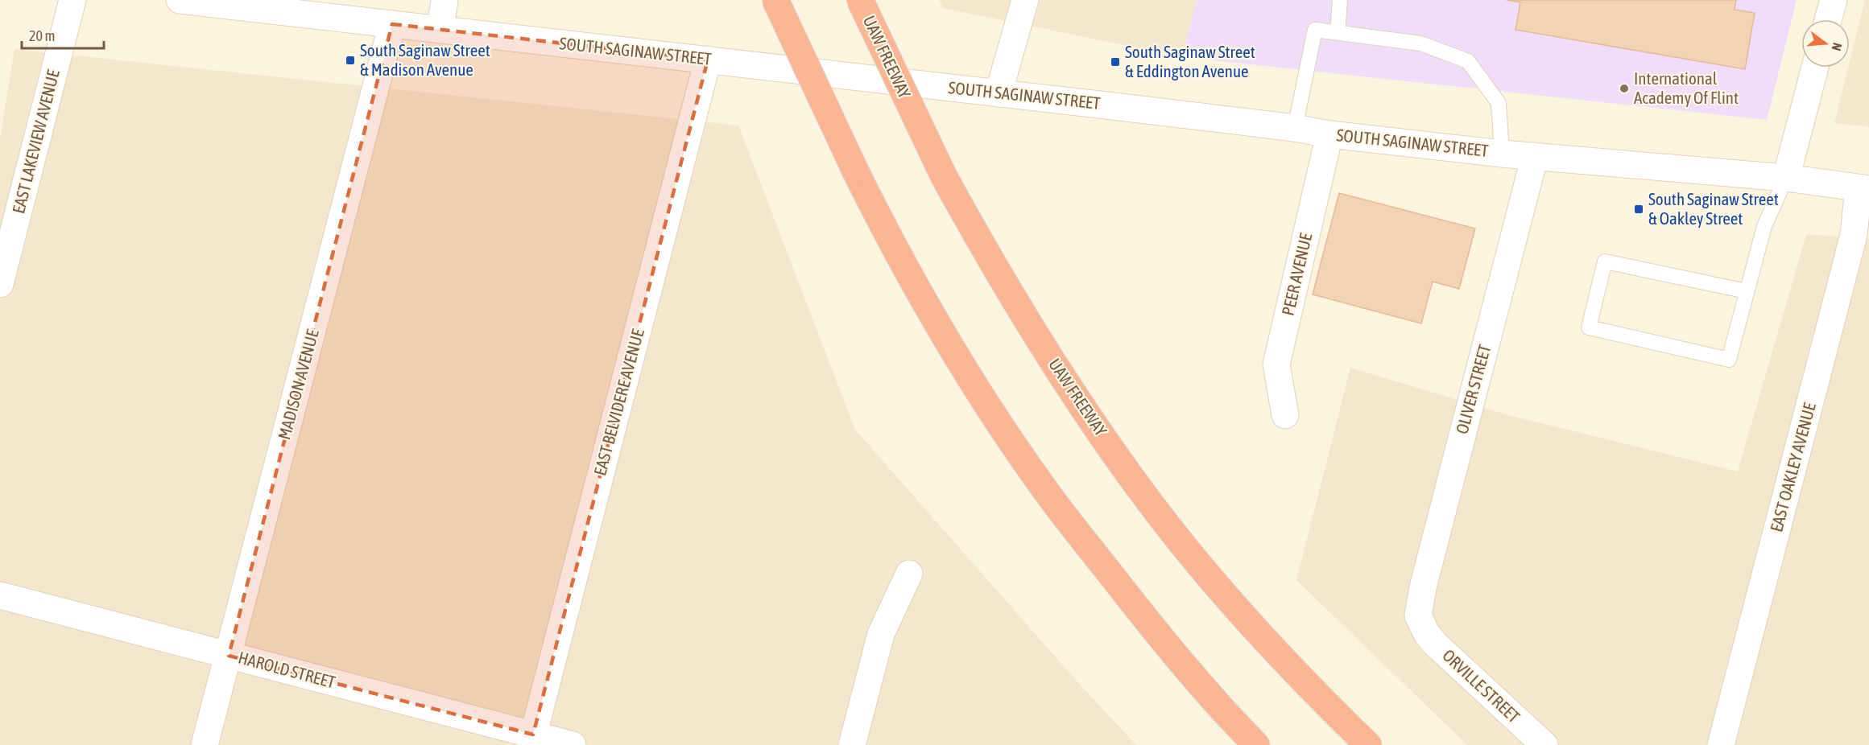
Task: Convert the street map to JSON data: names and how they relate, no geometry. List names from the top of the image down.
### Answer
{
  "streets": {
    "highway": ["UAW FREEWAY"],
    "street": [
      "SOUTH SAGINAW STREET",
      "EAST LAKEVIEW AVENUE",
      "PEER AVENUE",
      "MADISON AVENUE",
      "OLIVER STREET",
      "EAST BELVIDERE AVENUE",
      "EAST OAKLEY AVENUE",
      "HAROLD STREET",
      "ORVILLE STREET"
    ]
  },
  "crossings": [
    ["SOUTH SAGINAW STREET", "PEER AVENUE"],
    ["SOUTH SAGINAW STREET", "MADISON AVENUE"],
    ["SOUTH SAGINAW STREET", "OLIVER STREET"],
    ["SOUTH SAGINAW STREET", "EAST BELVIDERE AVENUE"],
    ["SOUTH SAGINAW STREET", "EAST OAKLEY AVENUE"],
    ["MADISON AVENUE", "HAROLD STREET"],
    ["OLIVER STREET", "ORVILLE STREET"],
    ["EAST BELVIDERE AVENUE", "HAROLD STREET"]
  ],
  "places": {
    "transit": ["South Saginaw Street & Madison Avenue", "South Saginaw Street & Eddington Avenue", "South Saginaw Street & Oakley Street"],
    "other": ["International Academy Of Flint"]
  },
  "scale_bar": "20 m",
  "north": "right"
}
